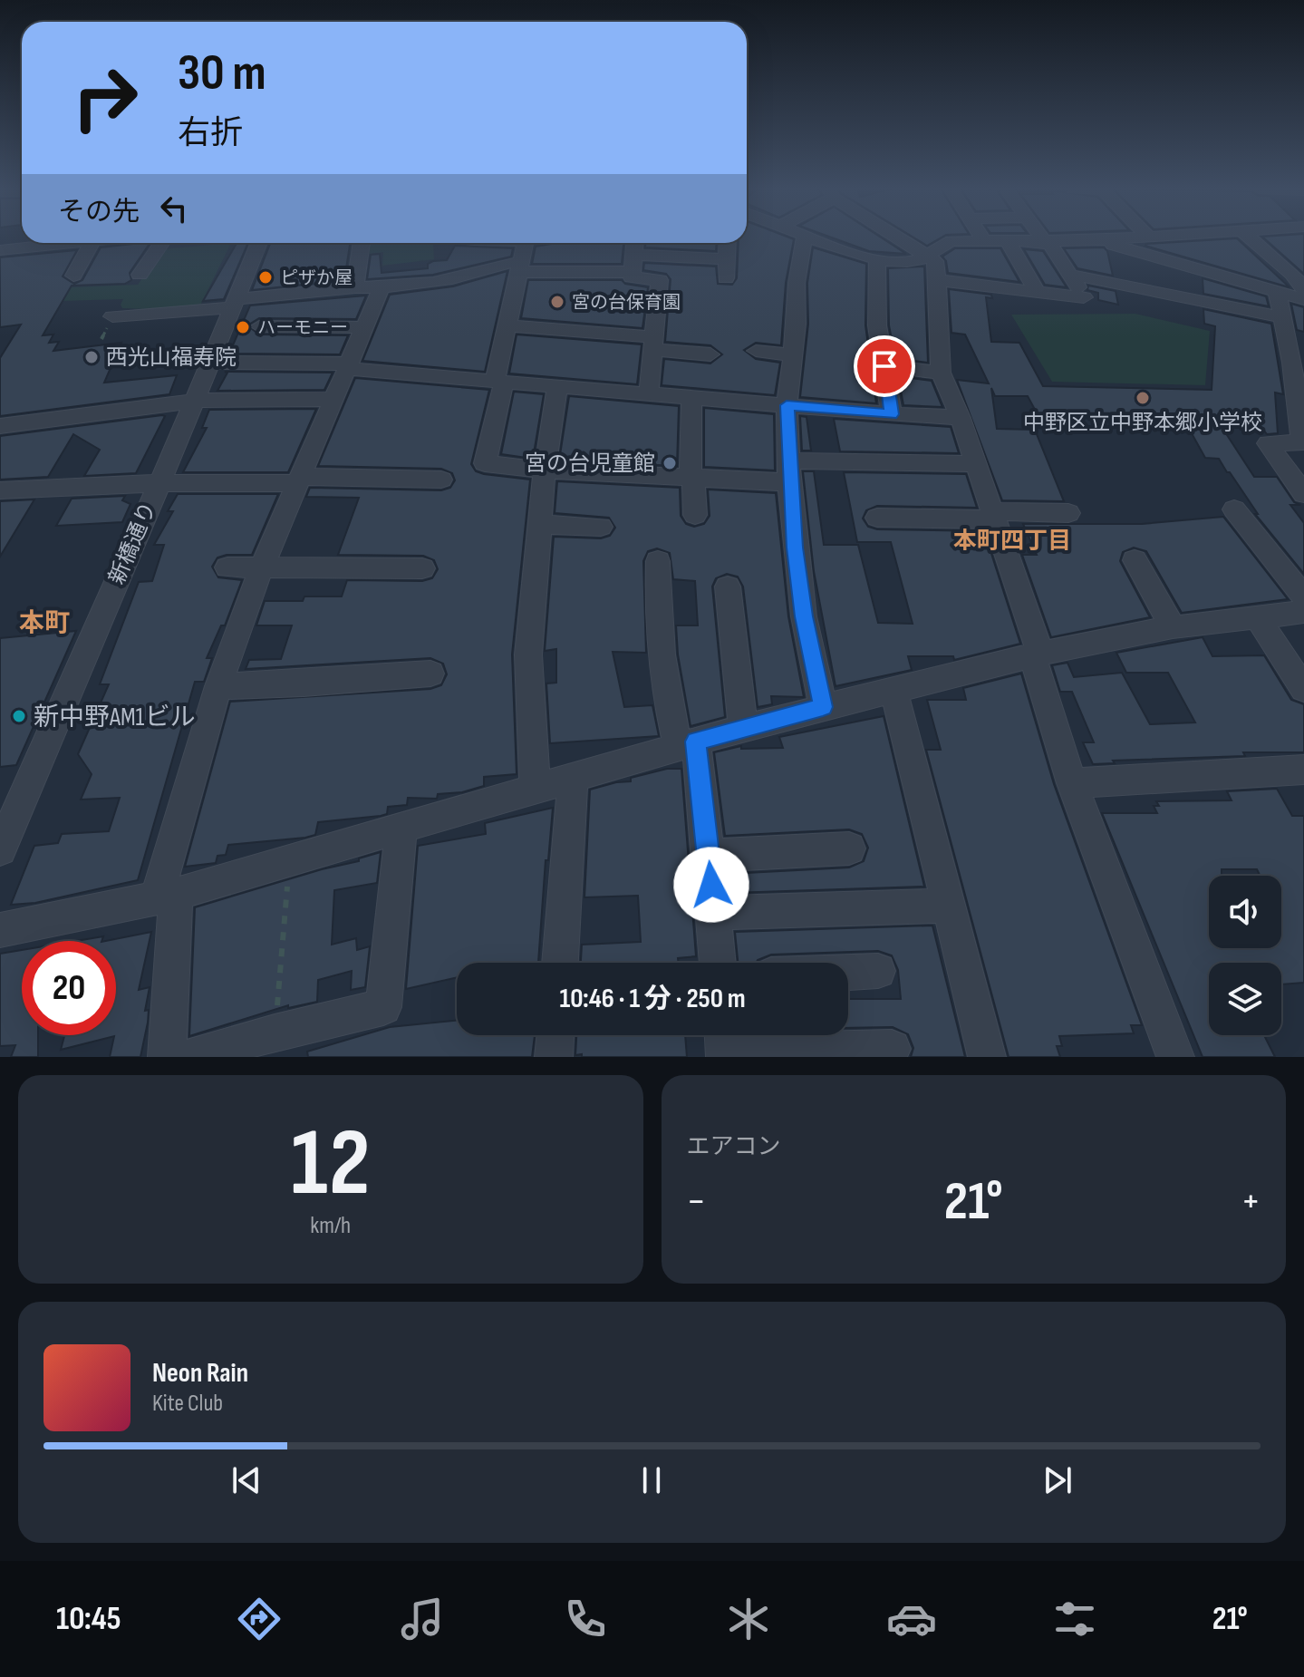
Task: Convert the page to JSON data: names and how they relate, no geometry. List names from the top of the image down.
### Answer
{
  "streets": {
    "street": ["新橋通り"]
  },
  "districts": ["本町四丁目", "本町"],
  "places": [
    "ピザか屋",
    "宮の台保育園",
    "ハーモニー",
    "西光山福寿院",
    "中野区立中野本郷小学校",
    "宮の台児童館",
    "新中野AM1ビル"
  ],
  "page": {
    "turn": ["30 m", "右折"],
    "then": "その先",
    "limit": "20",
    "trip": "10:46 · 1 分 · 250 m",
    "tile": [
      ["12", "km/h"],
      "エアコン"
    ],
    "heat": ["−", "21°", "+"],
    "song": ["Neon Rain", "Kite Club"],
    "tabs": ["10:45", "21°"]
  }
}
